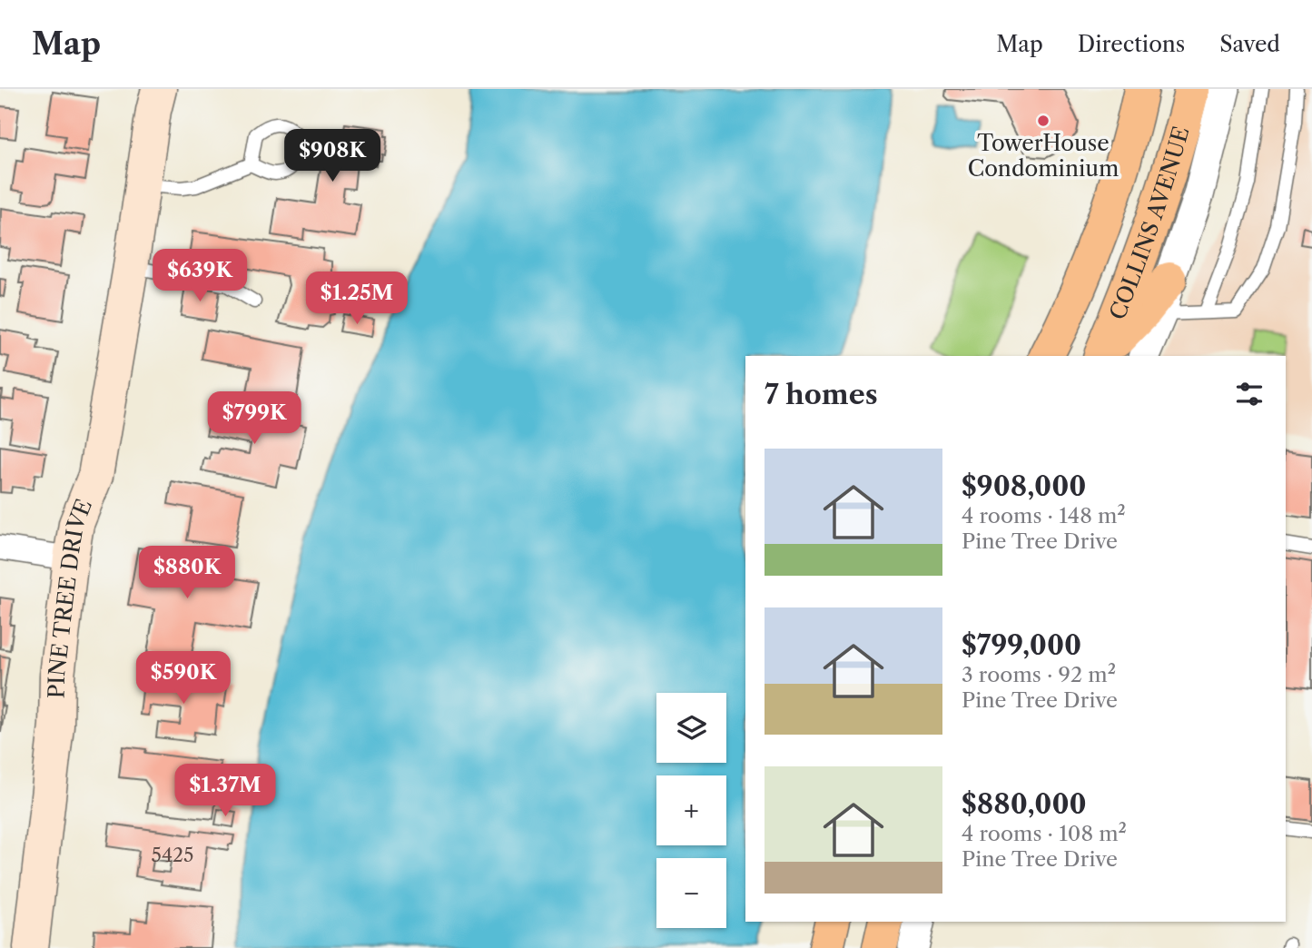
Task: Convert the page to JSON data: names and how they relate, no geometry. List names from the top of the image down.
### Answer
{
  "streets": {
    "main road": ["COLLINS AVENUE", "PINE TREE DRIVE"]
  },
  "places": ["TowerHouse Condominium"],
  "house_numbers": ["5425"],
  "page": {
    "header": "Map",
    "nav": ["Map", "Directions", "Saved"],
    "price": [
      "$908K",
      "$639K",
      "$1.25M",
      "$799K",
      "$880K",
      "$590K",
      "$1.37M"
    ],
    "heading": "7 homes",
    "list": [
      {
        "name": "$908,000",
        "note": "4 rooms · 148 m² · Pine Tree Drive"
      },
      {
        "name": "$799,000",
        "note": "3 rooms · 92 m² · Pine Tree Drive"
      },
      {
        "name": "$880,000",
        "note": "4 rooms · 108 m² · Pine Tree Drive"
      }
    ],
    "map_buttons": ["+", "−"]
  }
}
